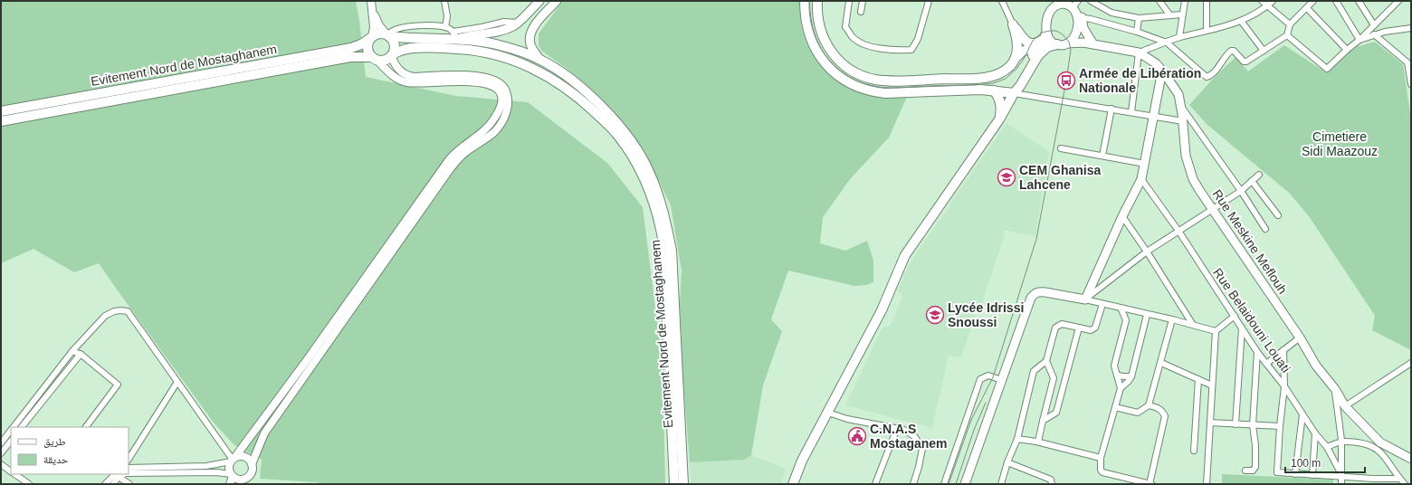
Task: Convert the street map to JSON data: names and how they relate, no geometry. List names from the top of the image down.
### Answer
{
  "streets": {
    "main road": ["Evitement Nord de Mostaghanem", "Rue Meskine Meflouh"],
    "street": ["Rue Belaidouni Louati"]
  },
  "parks": ["Cimetiere Sidi Maazouz"],
  "places": {
    "bus stop": ["Armée de Libération Nationale"],
    "school or university": ["CEM Ghanisa Lahcene", "Lycée Idrissi Snoussi"],
    "public building": ["C.N.A.S Mostaganem"]
  },
  "legend": ["طريق", "حديقة"],
  "scale_bar": "100 m"
}
